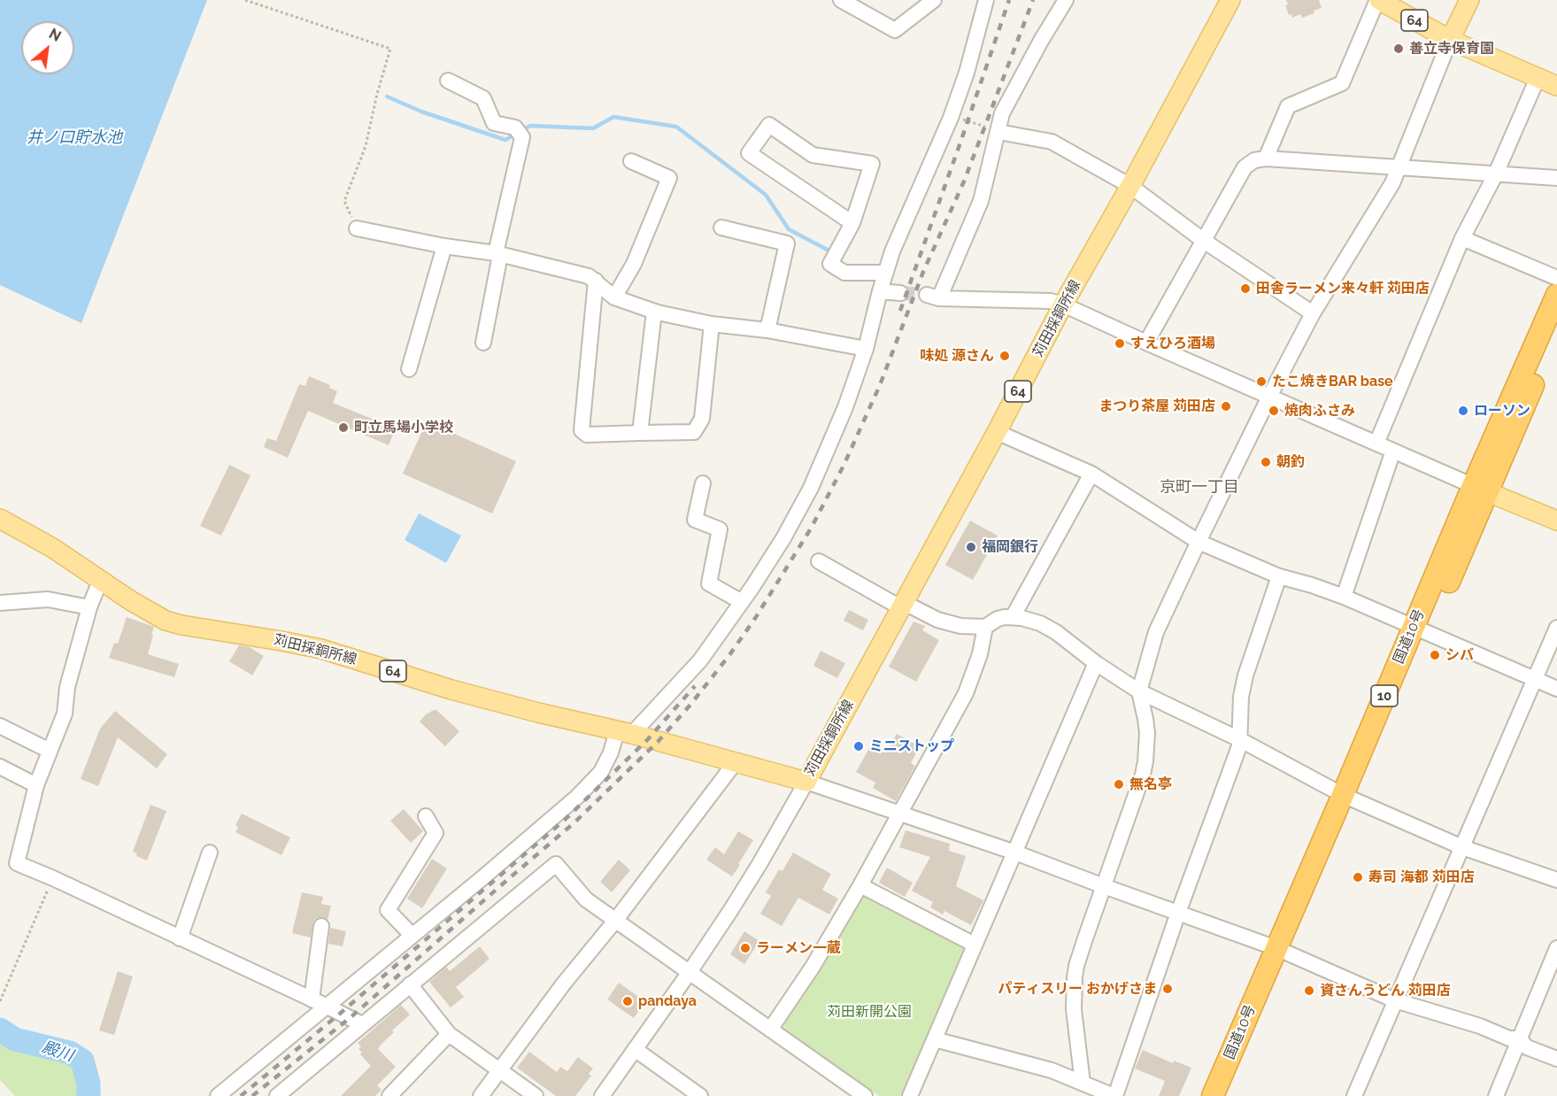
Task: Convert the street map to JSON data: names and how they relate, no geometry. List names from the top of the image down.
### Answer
{
  "streets": {
    "highway": ["国道10号", "10"],
    "main road": ["64", "苅田採銅所線"]
  },
  "districts": ["京町一丁目"],
  "water": ["井ノ口貯水池", "殿川"],
  "parks": ["苅田新開公園"],
  "places": [
    "善立寺保育園",
    "田舎ラーメン来々軒 苅田店",
    "すえひろ酒場",
    "味処 源さん",
    "たこ焼きBAR base",
    "まつり茶屋 苅田店",
    "焼肉ふさみ",
    "ローソン",
    "町立馬場小学校",
    "朝釣",
    "福岡銀行",
    "シバ",
    "ミニストップ",
    "無名亭",
    "寿司 海都 苅田店",
    "ラーメン一蔵",
    "パティスリー おかげさま",
    "資さんうどん 苅田店",
    "pandaya"
  ],
  "north": "top right"
}
